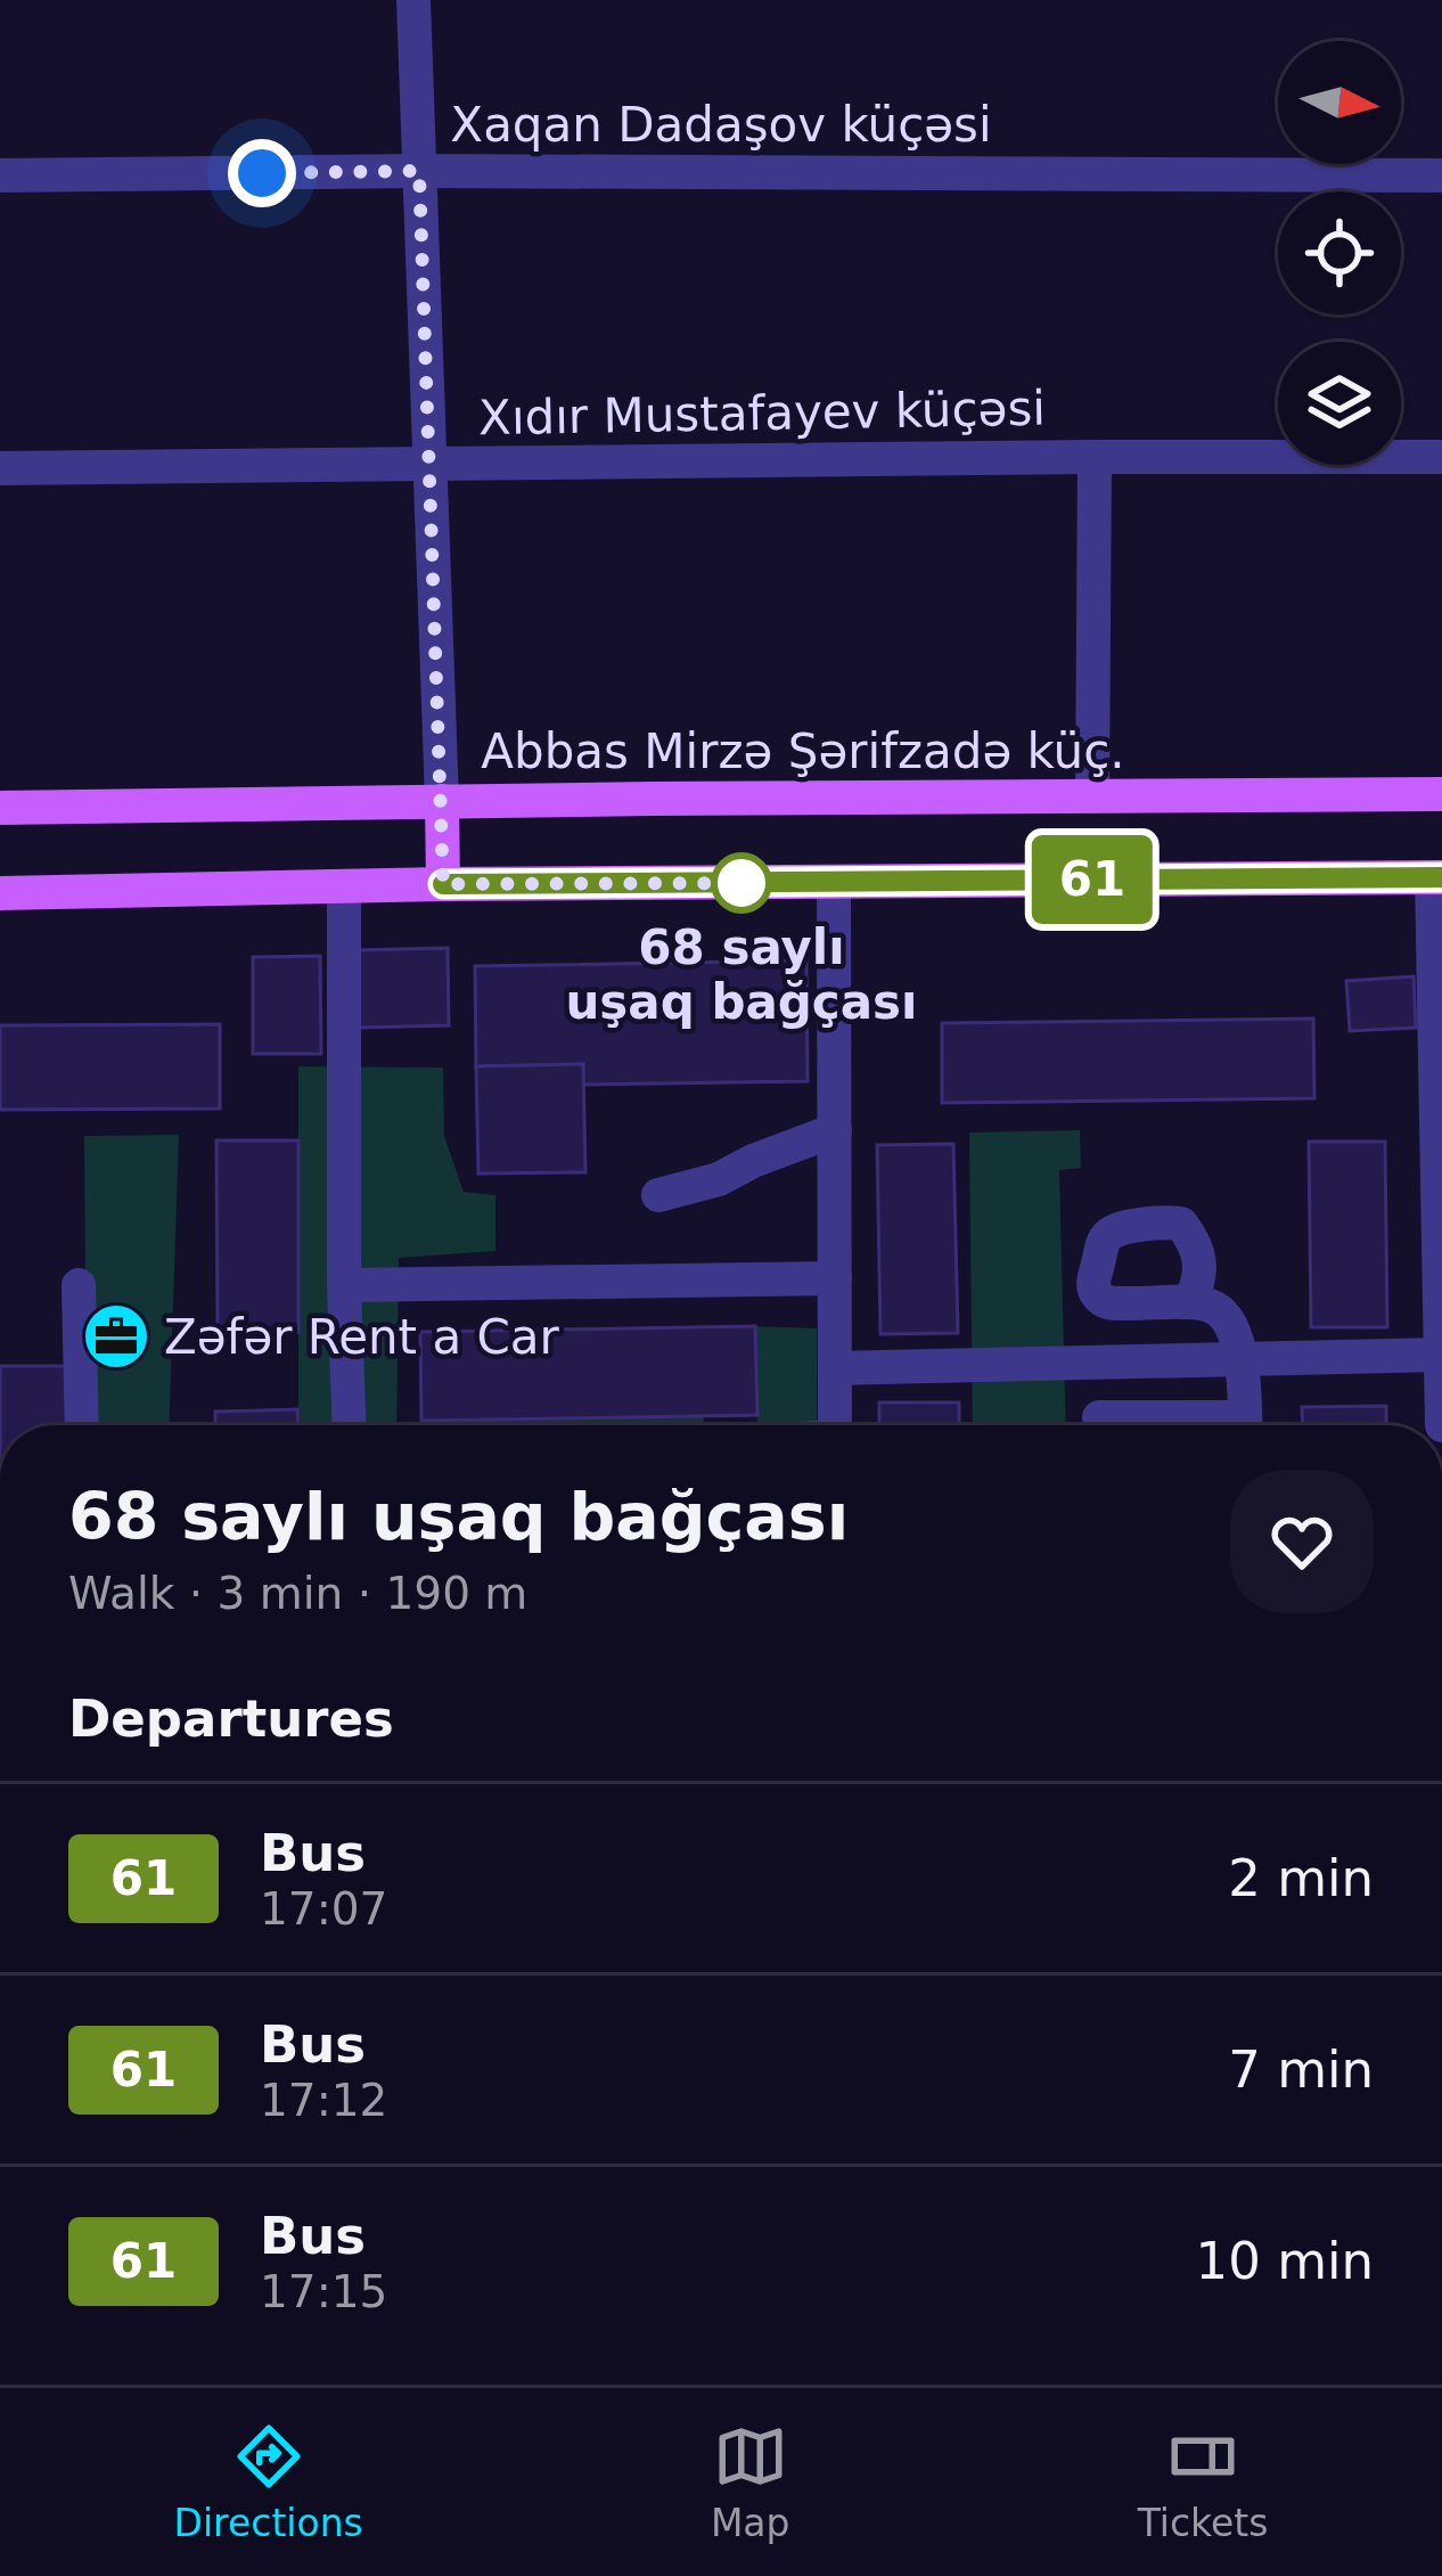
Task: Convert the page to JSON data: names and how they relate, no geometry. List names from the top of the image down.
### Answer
{
  "streets": {
    "main road": ["Abbas Mirzə Şərifzadə küç."],
    "street": ["Xaqan Dadaşov küçəsi", "Xıdır Mustafayev küçəsi"]
  },
  "places": {
    "other": ["68 saylı uşaq bağçası"],
    "office": ["Zəfər Rent a Car"]
  },
  "lines": ["bus line 61"],
  "north": "right",
  "page": {
    "on_map": "61",
    "heading": [
      ["68 saylı uşaq bağçası", "Walk · 3 min · 190 m"],
      "Departures"
    ],
    "list": [
      {
        "mark": "61",
        "name": "Bus",
        "note": "17:07",
        "value": "2 min"
      },
      {
        "mark": "61",
        "name": "Bus",
        "note": "17:12",
        "value": "7 min"
      },
      {
        "mark": "61",
        "name": "Bus",
        "note": "17:15",
        "value": "10 min"
      }
    ],
    "tabs": ["Directions", "Map", "Tickets"]
  }
}
